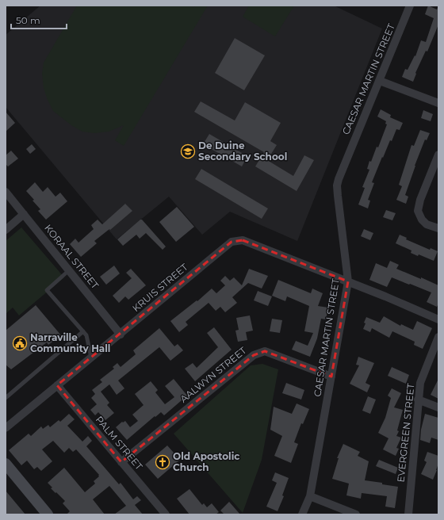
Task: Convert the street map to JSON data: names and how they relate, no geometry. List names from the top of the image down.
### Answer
{
  "streets": {
    "street": [
      "CAESAR MARTIN STREET",
      "KORAAL STREET",
      "KRUIS STREET",
      "AALWYN STREET",
      "EVERGREEN STREET",
      "PALM STREET"
    ]
  },
  "crossings": [
    ["CAESAR MARTIN STREET", "KRUIS STREET"],
    ["CAESAR MARTIN STREET", "AALWYN STREET"],
    ["KORAAL STREET", "KRUIS STREET"],
    ["KRUIS STREET", "PALM STREET"],
    ["AALWYN STREET", "PALM STREET"]
  ],
  "places": {
    "school or university": ["De Duine Secondary School"],
    "public building": ["Narraville Community Hall"],
    "church": ["Old Apostolic Church"]
  },
  "scale_bar": "50 m"
}
